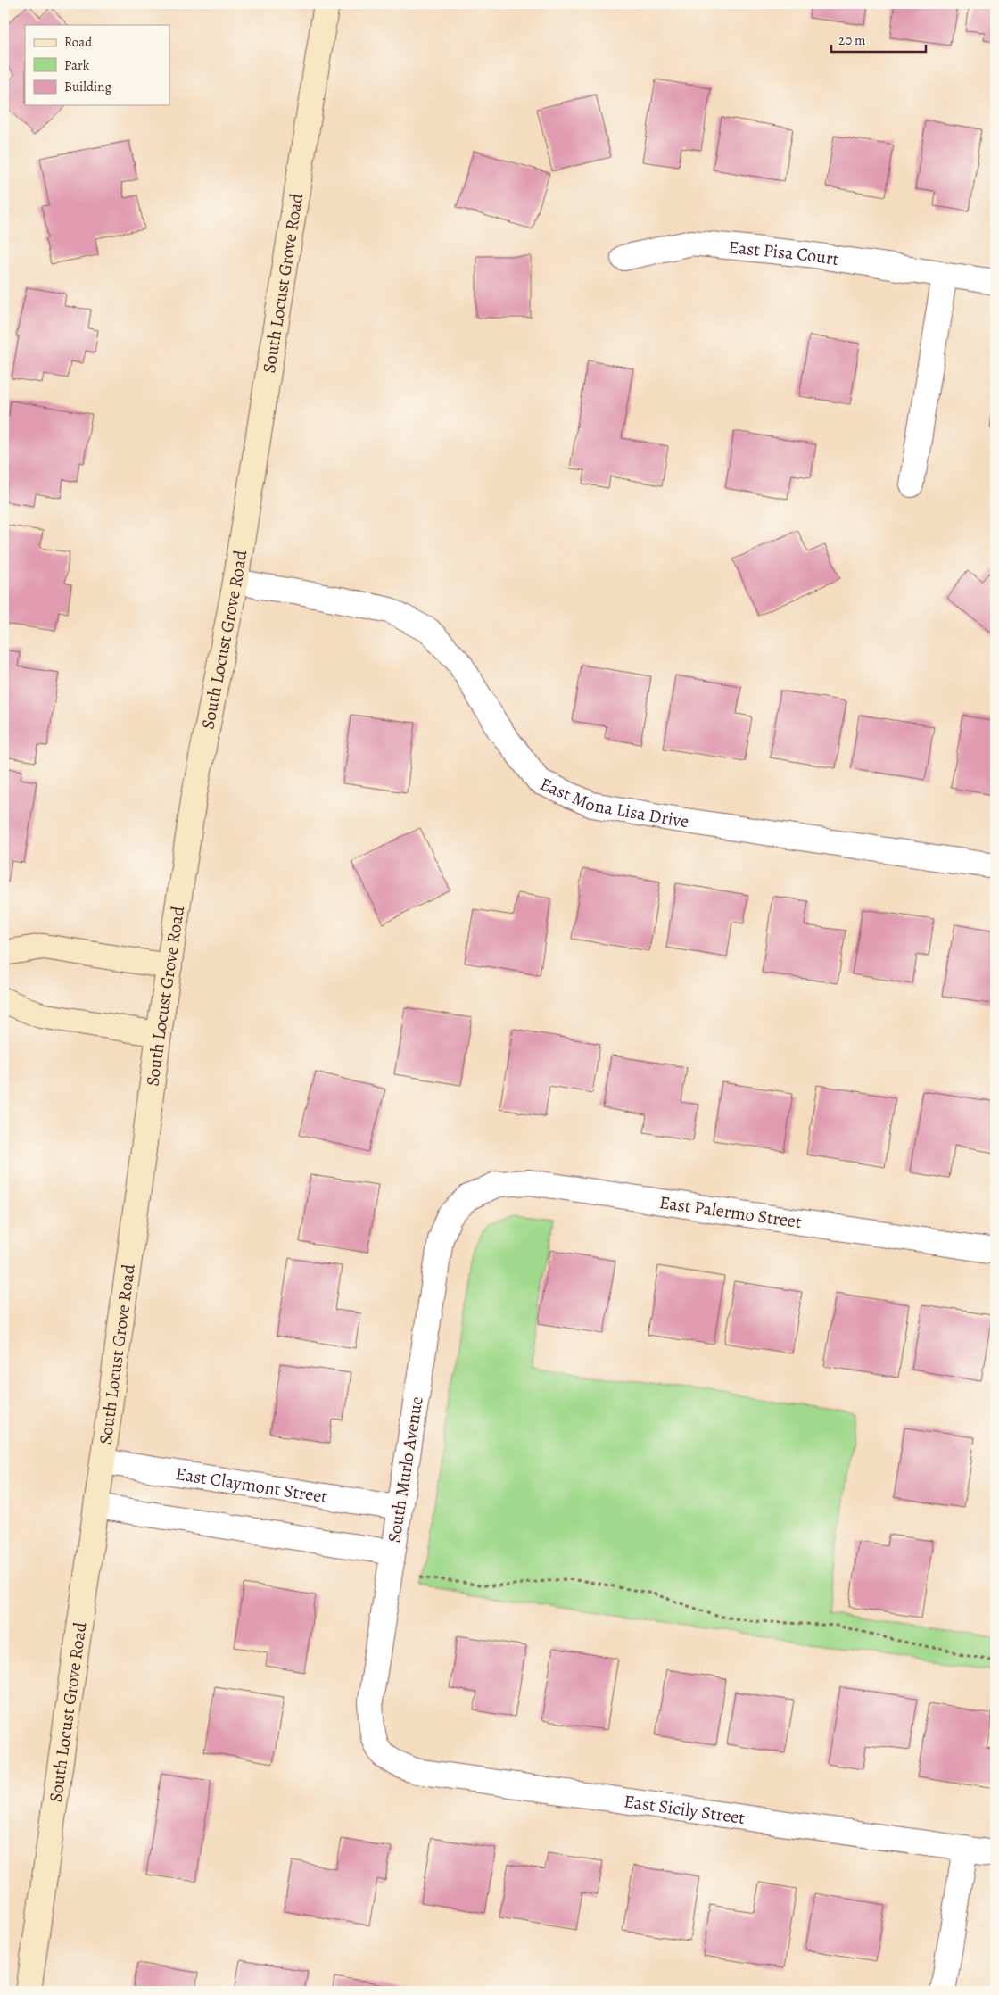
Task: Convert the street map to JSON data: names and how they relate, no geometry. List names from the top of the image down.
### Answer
{
  "streets": {
    "main road": ["South Locust Grove Road"],
    "street": [
      "East Pisa Court",
      "East Mona Lisa Drive",
      "East Palermo Street",
      "South Murlo Avenue",
      "East Claymont Street",
      "East Sicily Street"
    ]
  },
  "crossings": [
    ["South Locust Grove Road", "East Mona Lisa Drive"],
    ["South Locust Grove Road", "East Claymont Street"],
    ["East Palermo Street", "South Murlo Avenue"],
    ["South Murlo Avenue", "East Claymont Street"],
    ["South Murlo Avenue", "East Sicily Street"]
  ],
  "legend": ["Road", "Park", "Building"],
  "scale_bar": "20 m"
}
